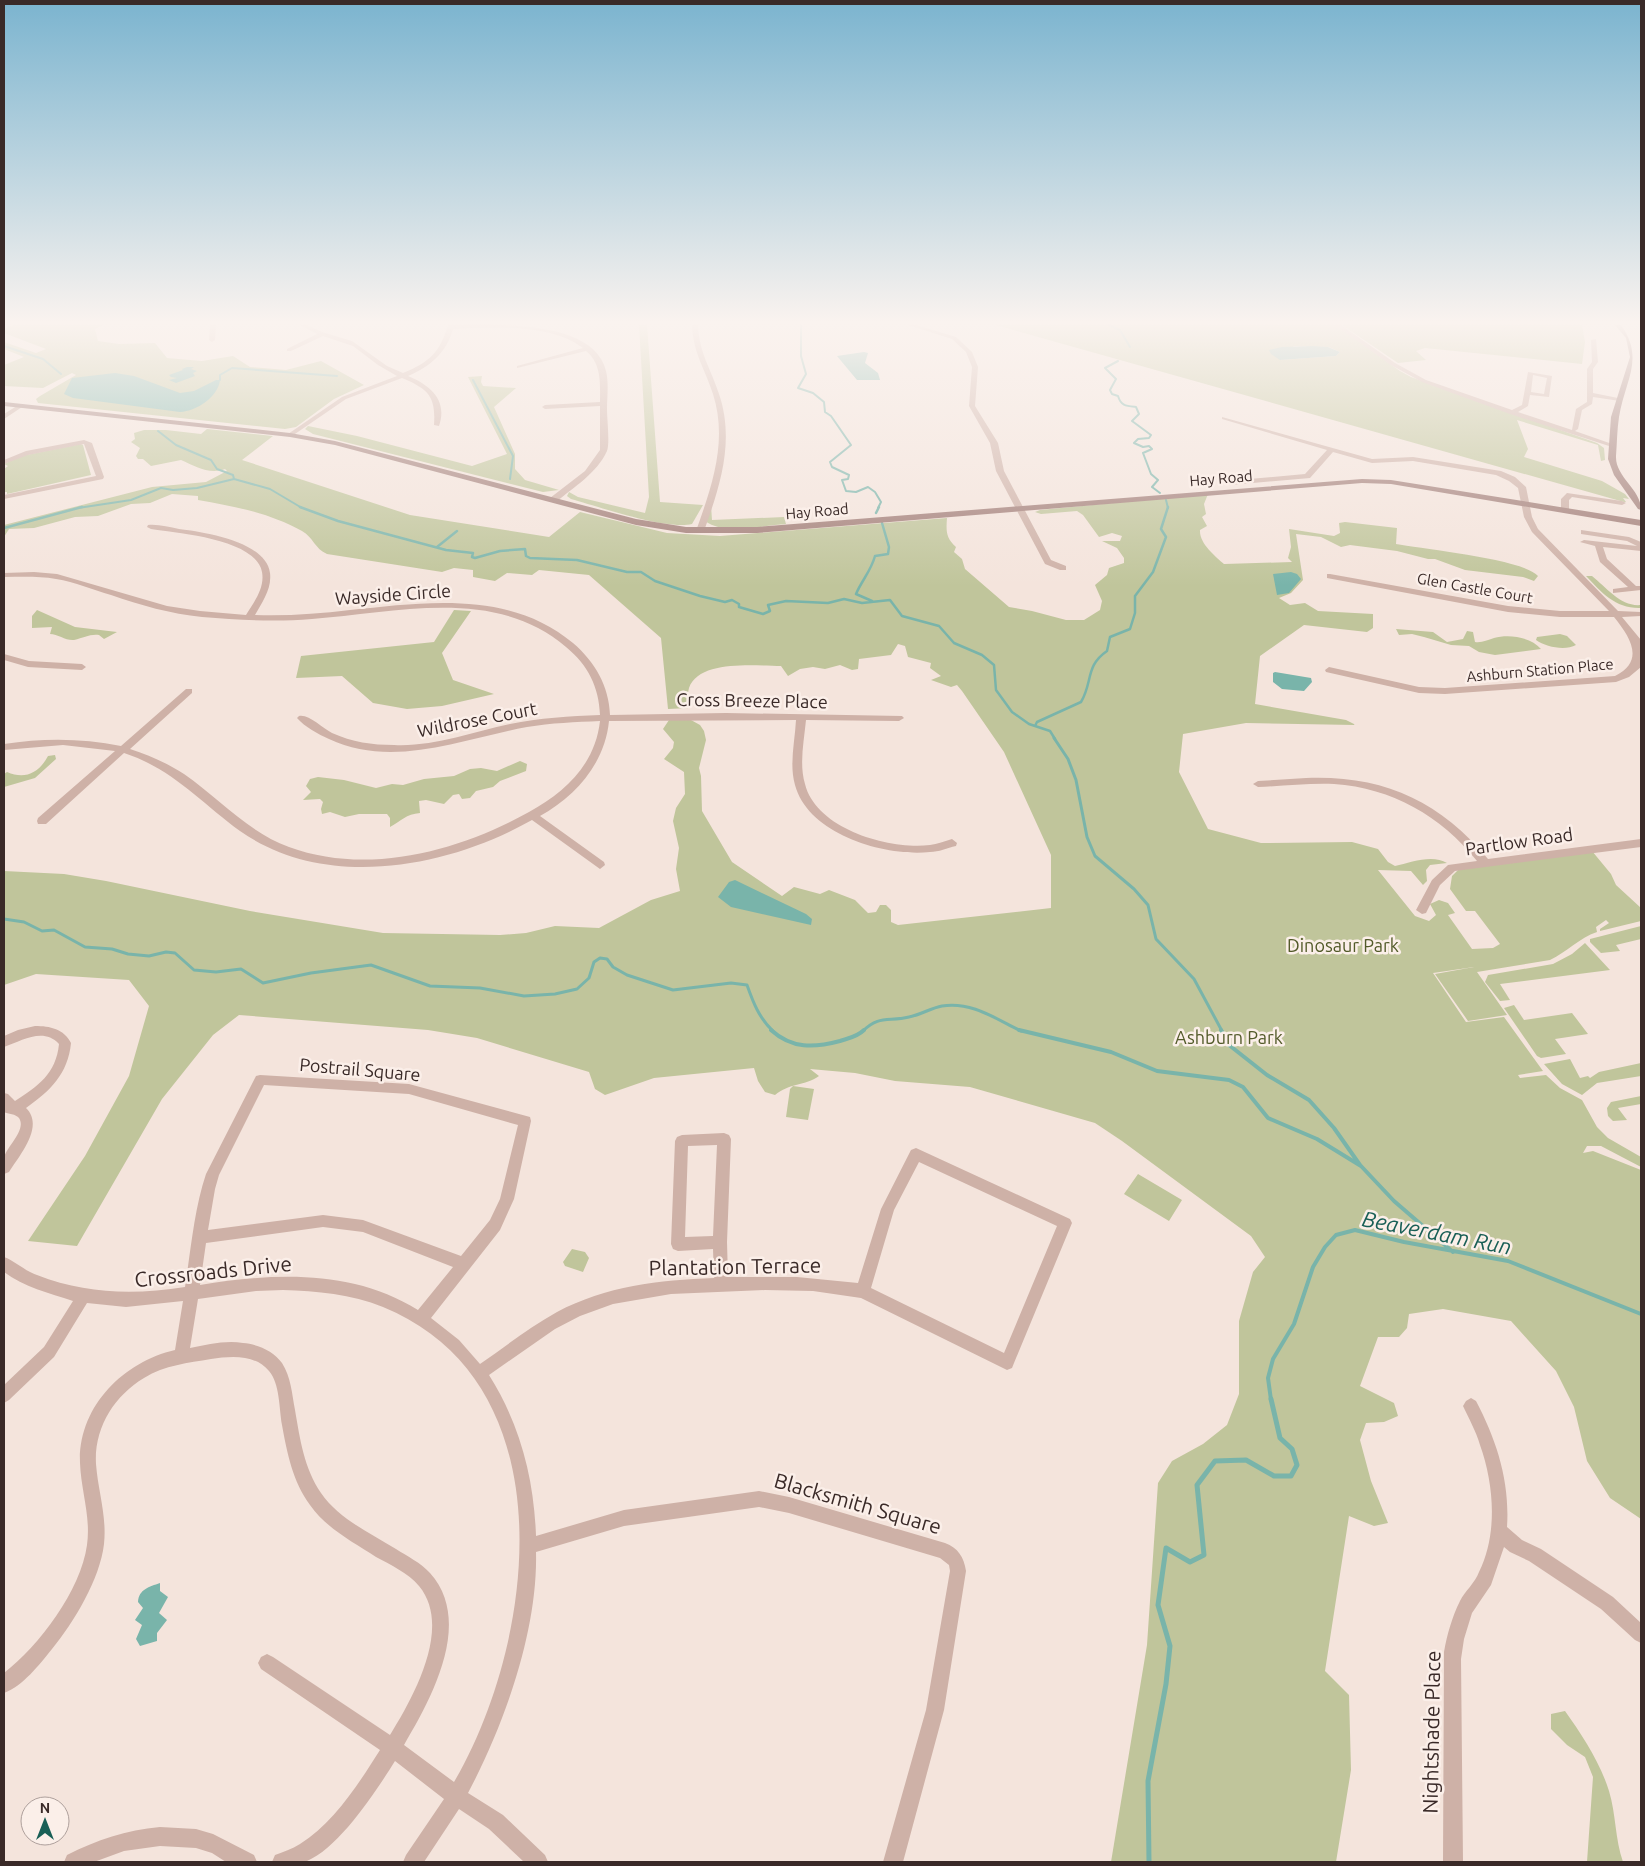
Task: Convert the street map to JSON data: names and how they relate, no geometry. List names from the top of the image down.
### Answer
{
  "streets": {
    "street": [
      "Hay Road",
      "Glen Castle Court",
      "Wayside Circle",
      "Ashburn Station Place",
      "Cross Breeze Place",
      "Wildrose Court",
      "Partlow Road",
      "Postrail Square",
      "Plantation Terrace",
      "Crossroads Drive",
      "Blacksmith Square",
      "Nightshade Place"
    ]
  },
  "crossings": [
    ["Hay Road", "Ashburn Station Place"],
    ["Glen Castle Court", "Ashburn Station Place"],
    ["Wayside Circle", "Cross Breeze Place"],
    ["Wayside Circle", "Wildrose Court"],
    ["Cross Breeze Place", "Wildrose Court"],
    ["Postrail Square", "Crossroads Drive"],
    ["Plantation Terrace", "Crossroads Drive"],
    ["Crossroads Drive", "Blacksmith Square"]
  ],
  "water": ["Beaverdam Run"],
  "parks": ["Dinosaur Park", "Ashburn Park"],
  "north": "top"
}
